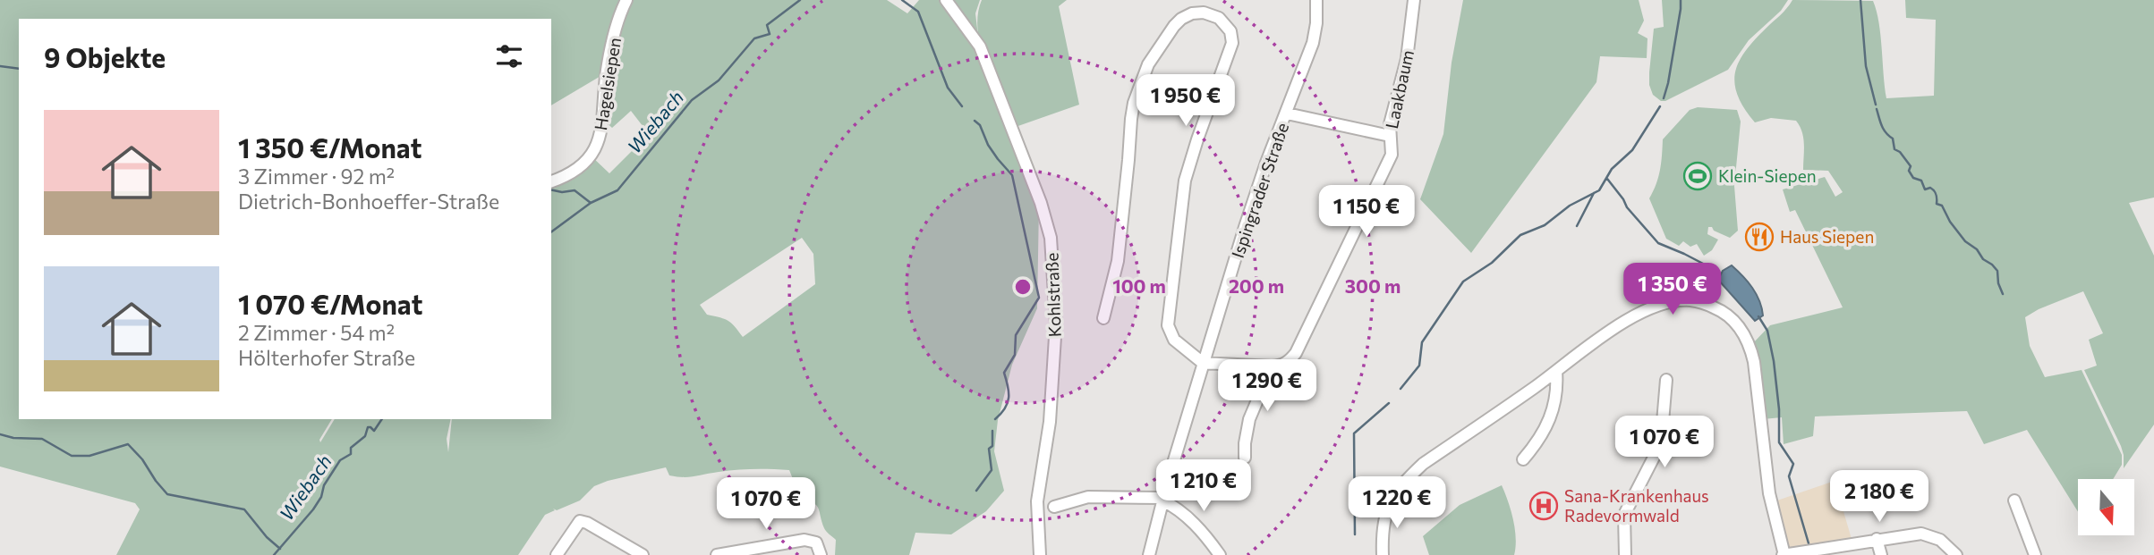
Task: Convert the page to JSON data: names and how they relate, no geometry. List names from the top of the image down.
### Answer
{
  "streets": {
    "street": [
      "Hagelsiepen",
      "Laakbaum",
      "Ispingrader Straße",
      "Kohlstraße"
    ]
  },
  "crossings": [
    ["Laakbaum", "Ispingrader Straße"]
  ],
  "water": ["Wiebach"],
  "places": {
    "sports": ["Klein-Siepen"],
    "restaurant": ["Haus Siepen"],
    "hospital": ["Sana-Krankenhaus Radevormwald"]
  },
  "north": "bottom",
  "page": {
    "heading": "9 Objekte",
    "price": [
      "1 950 €",
      "1 150 €",
      "1 350 €",
      "1 290 €",
      "1 070 €",
      "1 210 €",
      "2 180 €",
      "1 220 €",
      "1 070 €"
    ],
    "list": [
      {
        "name": "1 350 €/Monat",
        "note": "3 Zimmer · 92 m² · Dietrich-Bonhoeffer-Straße"
      },
      {
        "name": "1 070 €/Monat",
        "note": "2 Zimmer · 54 m² · Hölterhofer Straße"
      }
    ]
  },
  "rings": ["100 m", "200 m", "300 m"]
}
